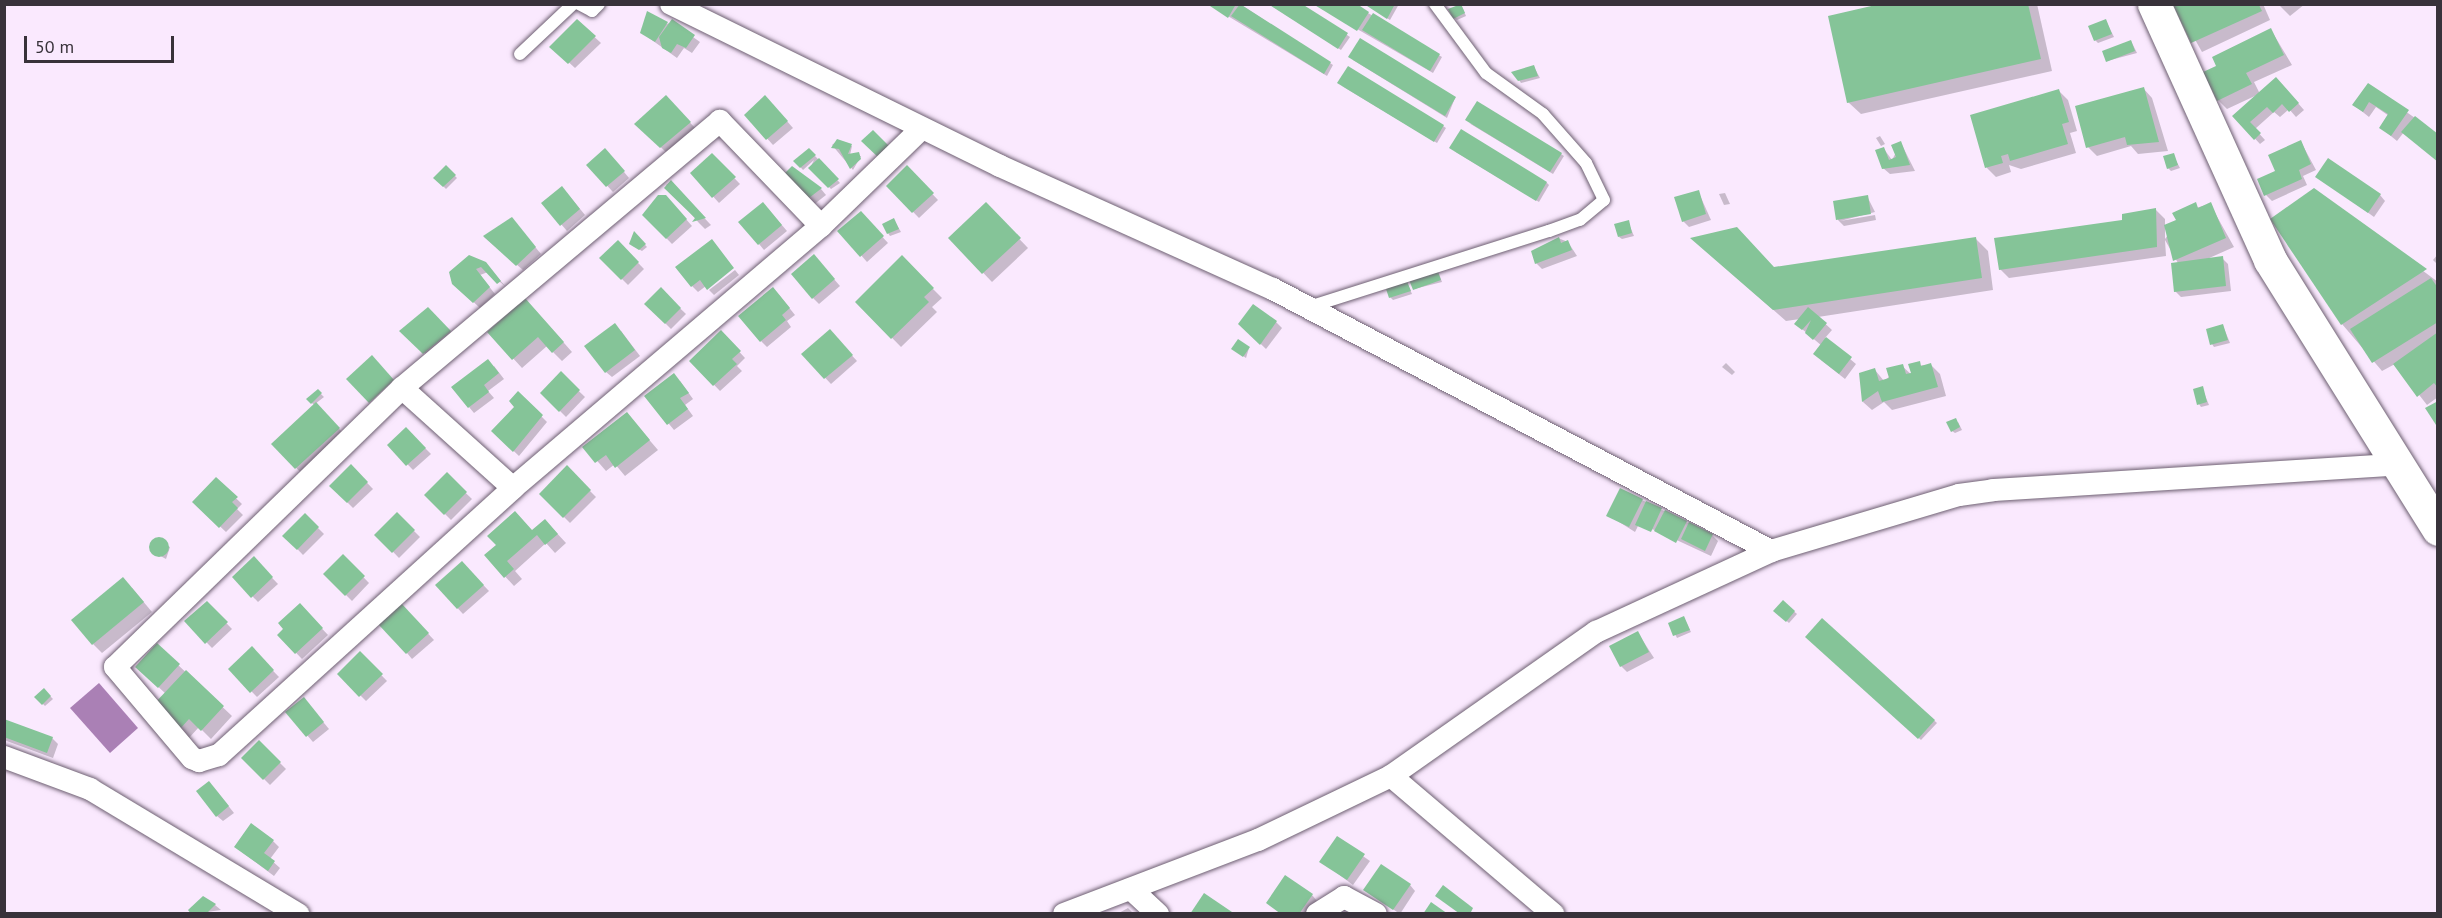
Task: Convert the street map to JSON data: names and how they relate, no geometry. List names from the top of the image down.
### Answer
{
  "scale_bar": "50 m"
}
